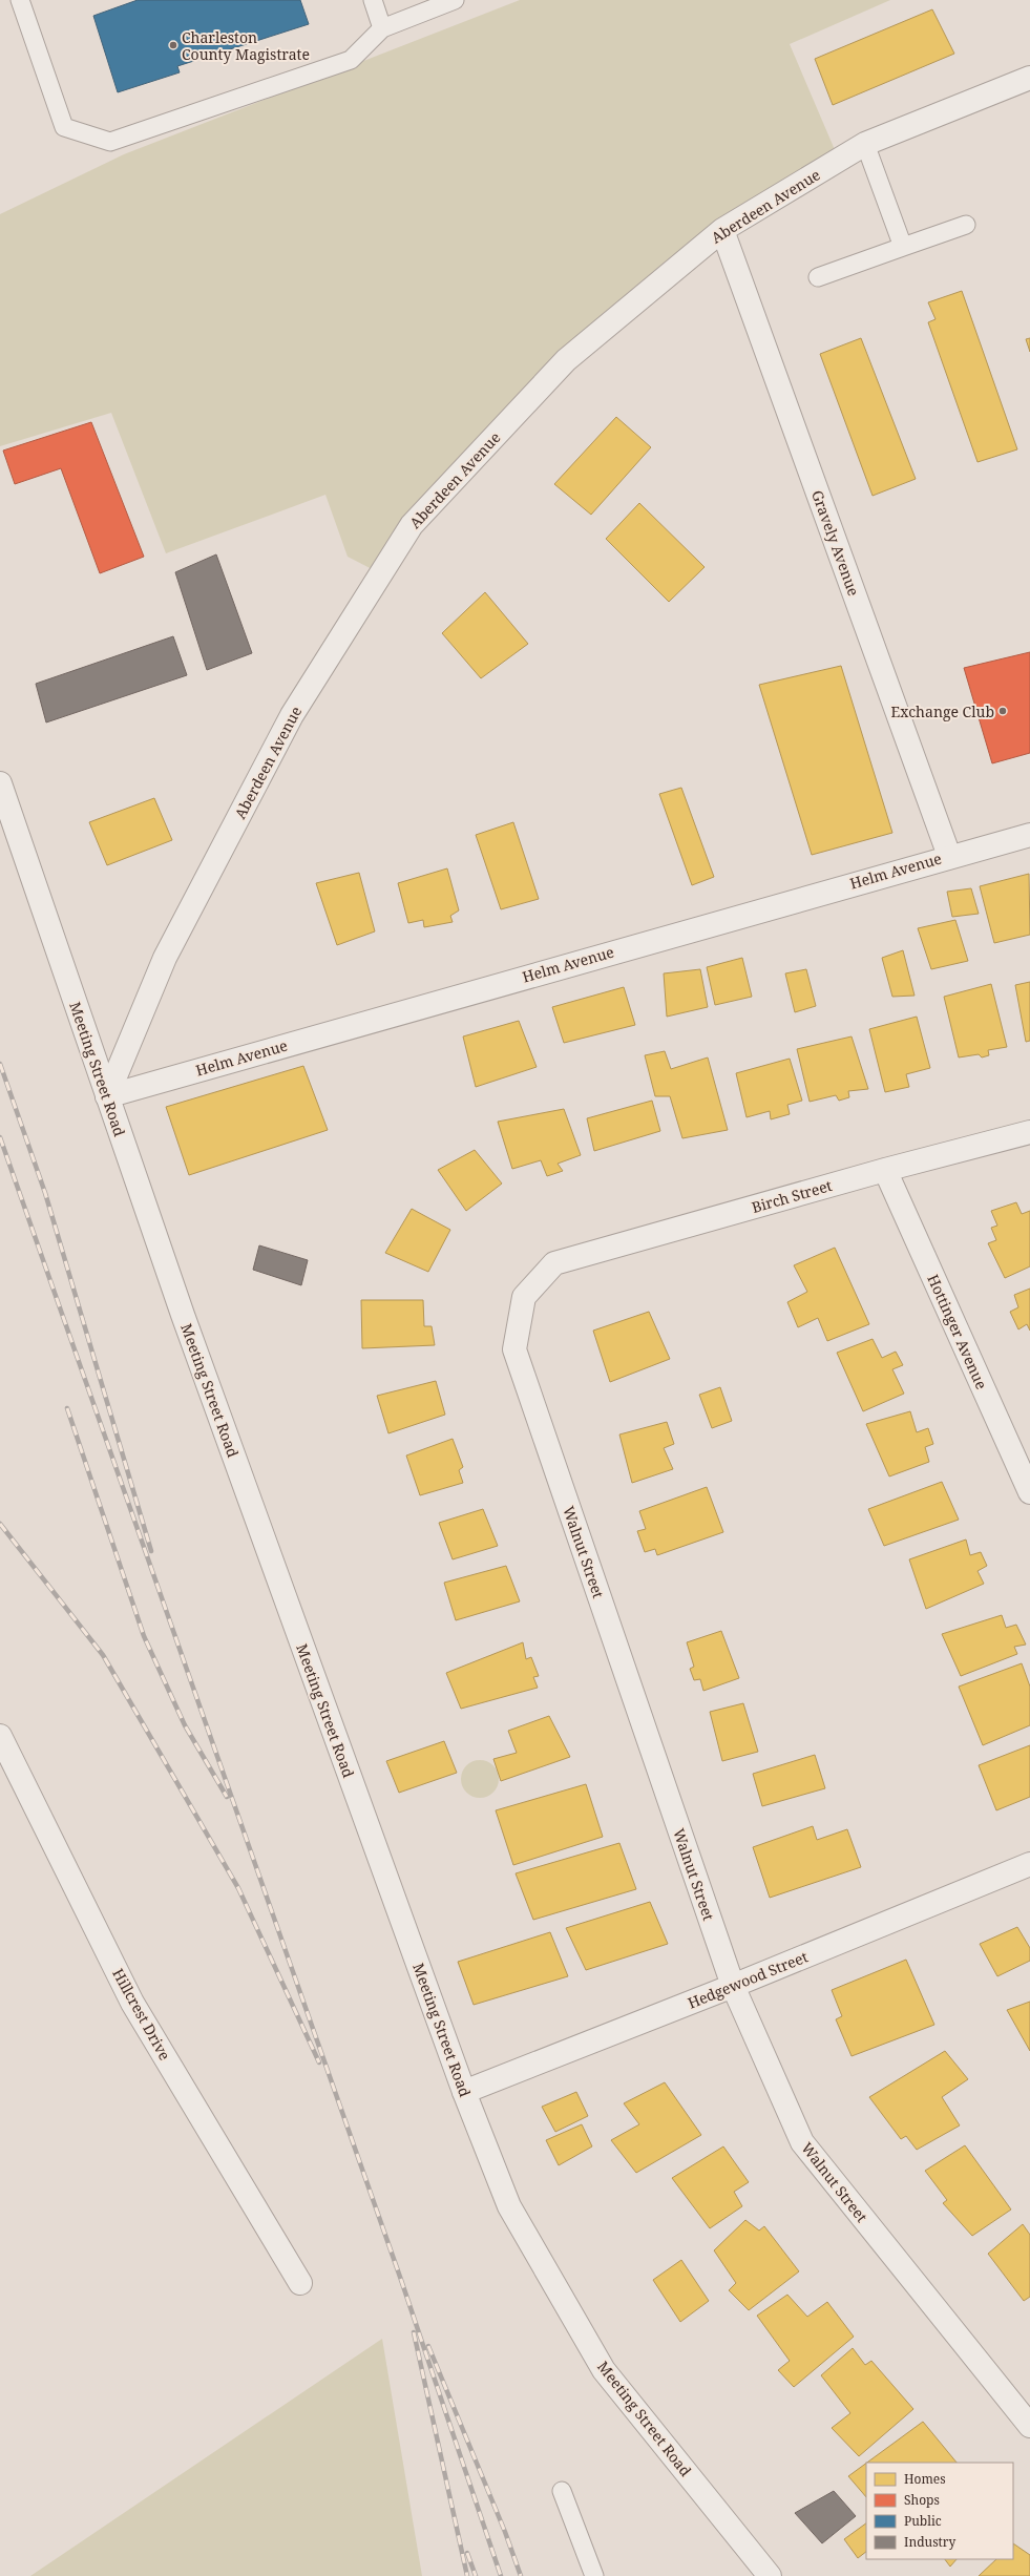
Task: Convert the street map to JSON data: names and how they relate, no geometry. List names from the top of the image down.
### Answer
{
  "streets": {
    "street": [
      "Aberdeen Avenue",
      "Gravely Avenue",
      "Helm Avenue",
      "Meeting Street Road",
      "Birch Street",
      "Hottinger Avenue",
      "Walnut Street",
      "Hedgewood Street",
      "Hillcrest Drive"
    ]
  },
  "crossings": [
    ["Aberdeen Avenue", "Gravely Avenue"],
    ["Aberdeen Avenue", "Helm Avenue"],
    ["Aberdeen Avenue", "Meeting Street Road"],
    ["Gravely Avenue", "Helm Avenue"],
    ["Helm Avenue", "Meeting Street Road"],
    ["Meeting Street Road", "Hedgewood Street"],
    ["Birch Street", "Hottinger Avenue"],
    ["Birch Street", "Walnut Street"],
    ["Walnut Street", "Hedgewood Street"]
  ],
  "places": ["Charleston County Magistrate", "Exchange Club"],
  "legend": [
    "Homes",
    "Shops",
    "Public",
    "Industry"
  ]
}
